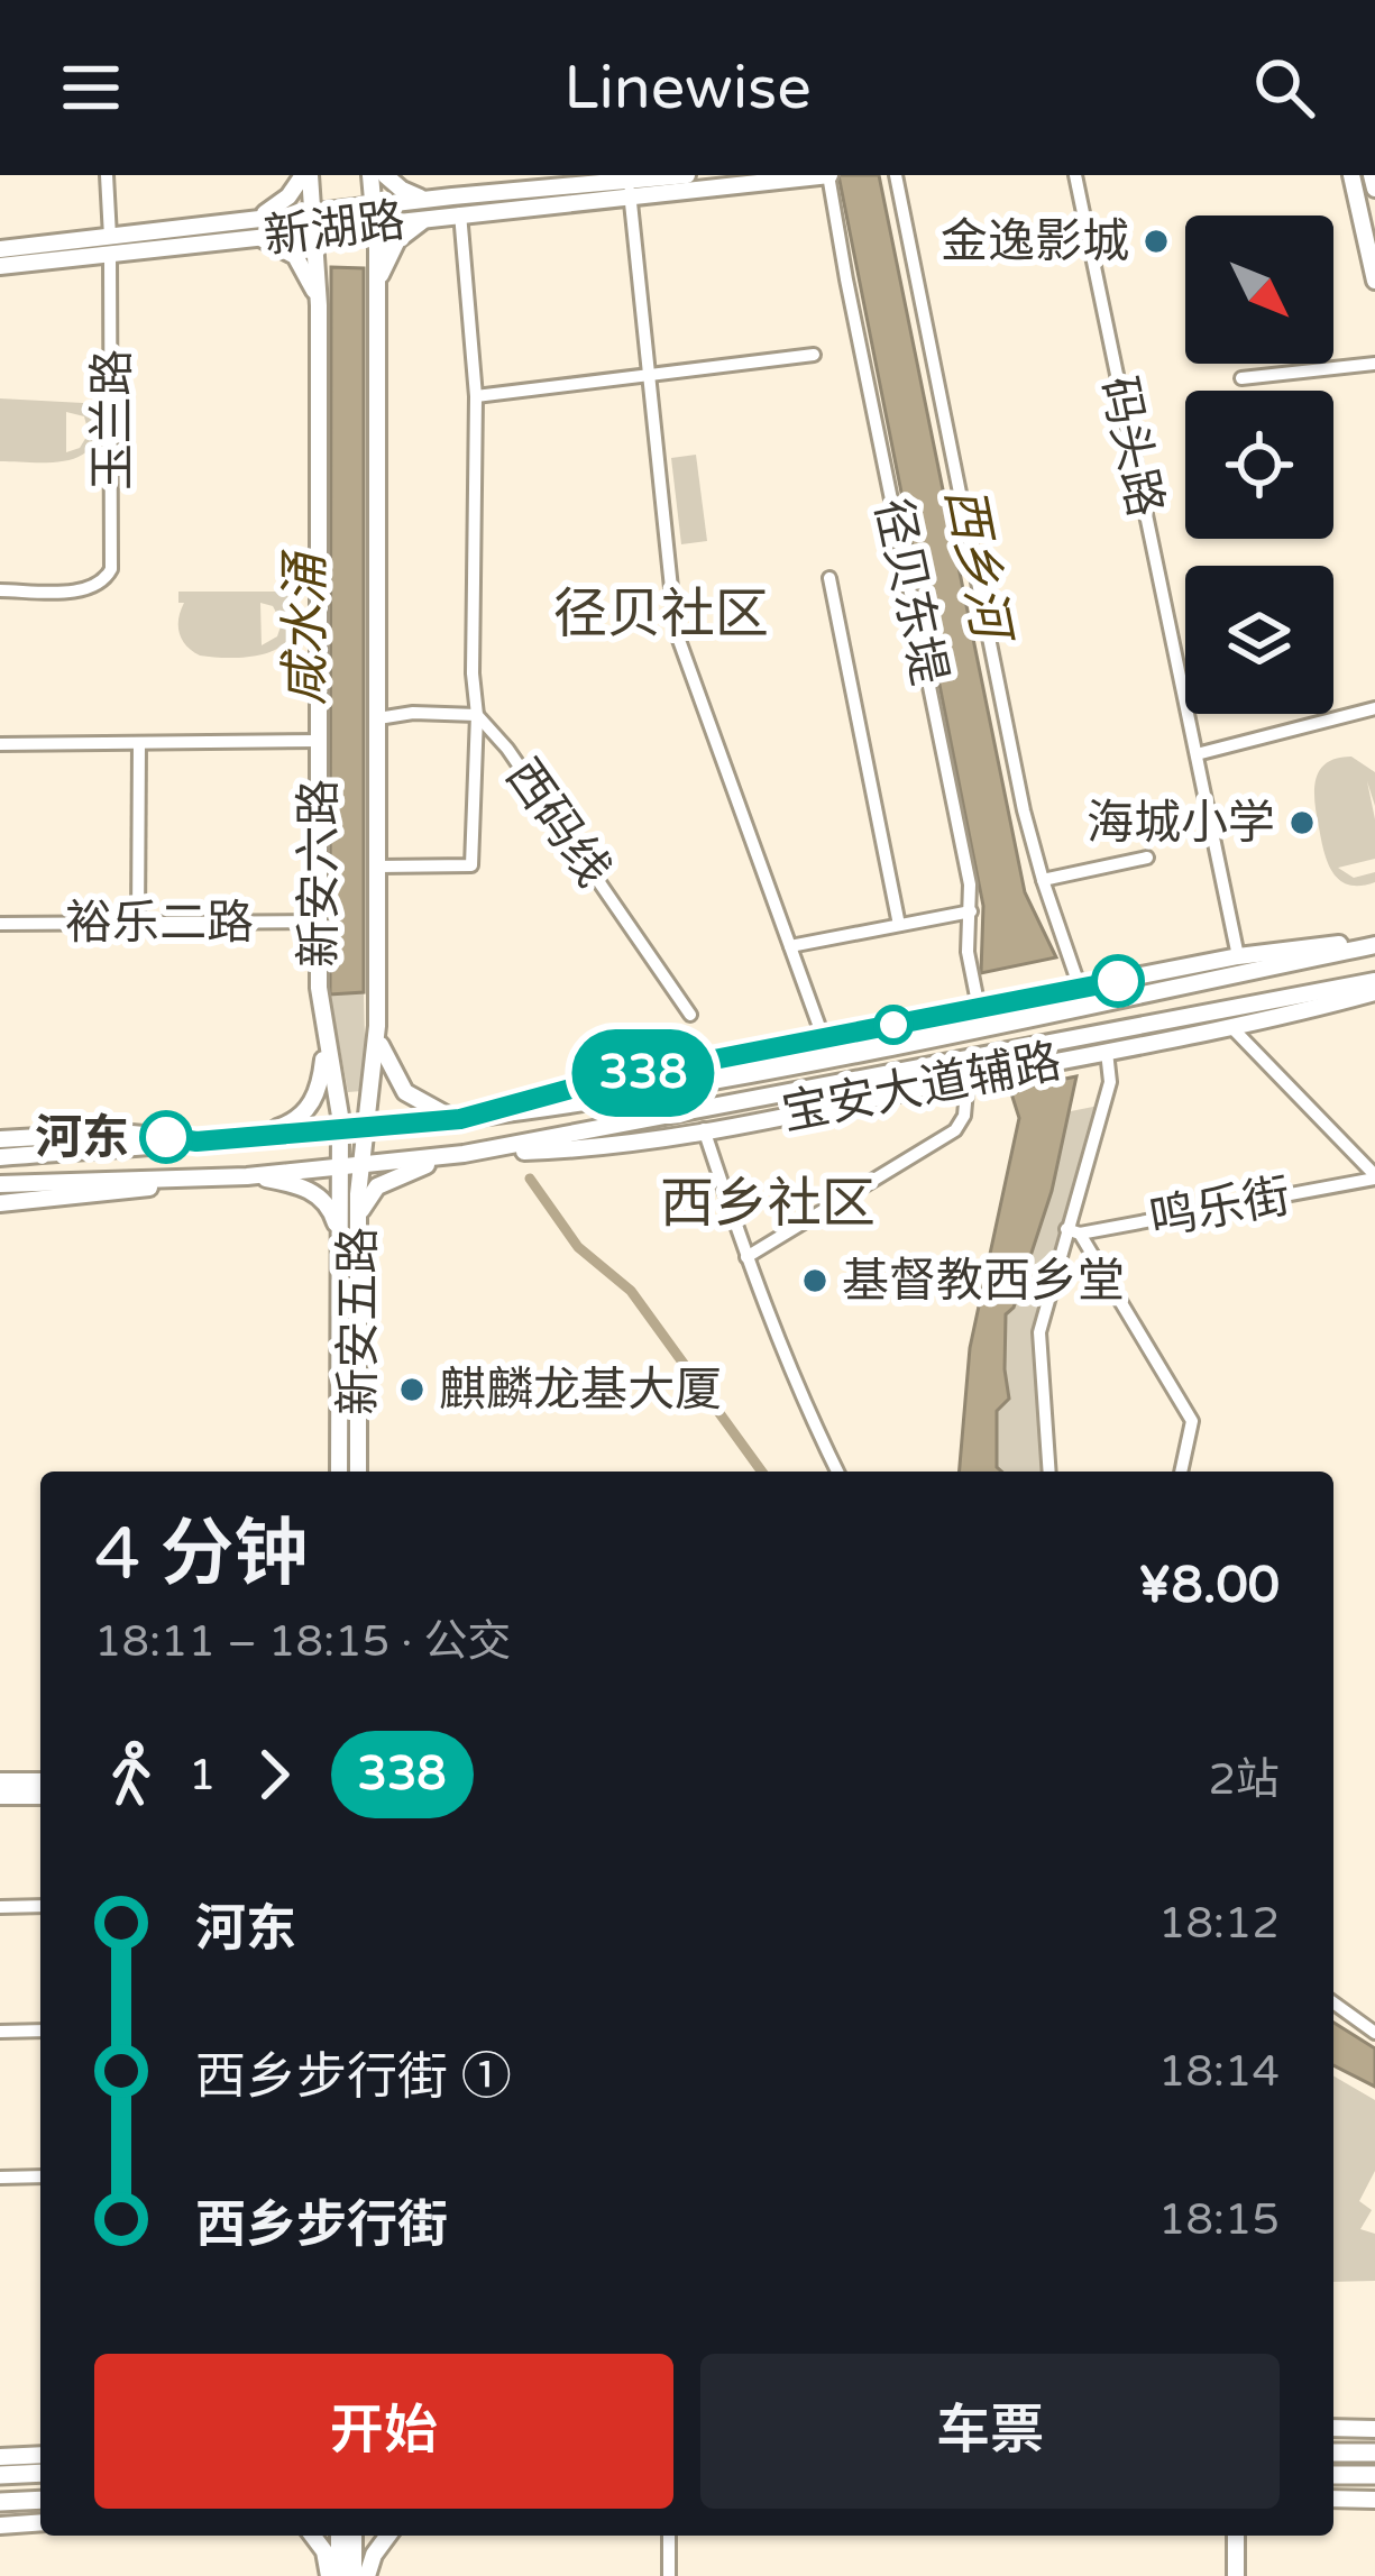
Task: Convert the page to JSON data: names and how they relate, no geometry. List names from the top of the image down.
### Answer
{
  "streets": {
    "main road": [
      "新湖路",
      "新安六路",
      "宝安大道辅路",
      "新安五路"
    ],
    "street": [
      "玉兰路",
      "码头路",
      "径贝东堤",
      "西码线",
      "裕乐二路",
      "鸣乐街"
    ]
  },
  "crossings": [
    ["新湖路", "玉兰路"],
    ["新湖路", "径贝东堤"],
    ["新湖路", "新安六路"],
    ["码头路", "宝安大道辅路"],
    ["径贝东堤", "宝安大道辅路"],
    ["西码线", "新安六路"],
    ["新安六路", "裕乐二路"],
    ["新安六路", "新安五路"]
  ],
  "districts": ["径贝社区", "西乡社区"],
  "water": ["西乡河", "咸水涌"],
  "places": [
    "金逸影城",
    "海城小学",
    "河东",
    "基督教西乡堂",
    "麒麟龙基大厦"
  ],
  "lines": ["bus line 338"],
  "north": "bottom right",
  "page": {
    "header": "Linewise",
    "on_map": "338",
    "heading": ["4 分钟", "18:11 – 18:15 · 公交", "¥8.00"],
    "legs": ["1", "338", "2站"],
    "list": [
      {
        "name": "河东",
        "value": "18:12"
      },
      {
        "name": "西乡步行街 ①",
        "value": "18:14"
      },
      {
        "name": "西乡步行街",
        "value": "18:15"
      }
    ],
    "buttons": ["开始", "车票"]
  }
}
